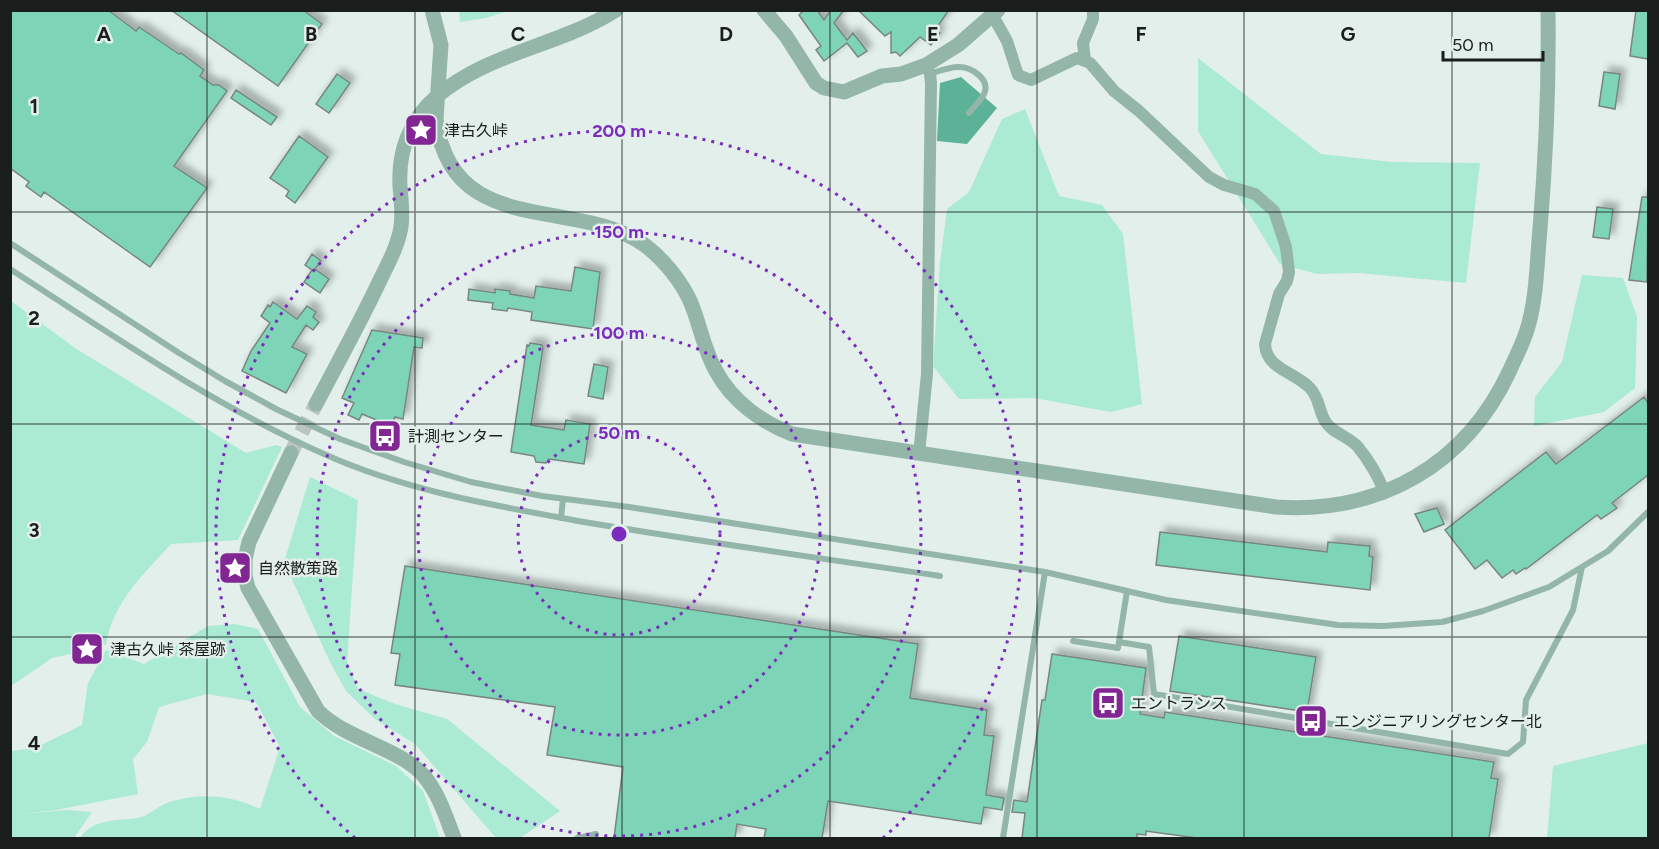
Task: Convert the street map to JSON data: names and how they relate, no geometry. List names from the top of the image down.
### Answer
{
  "places": {
    "place": ["津古久峠", "自然散策路", "津古久峠 茶屋跡"],
    "bus stop": ["計測センター", "エントランス", "エンジニアリングセンター北"]
  },
  "scale_bar": "50 m",
  "grid": {
    "columns": [
      "A",
      "B",
      "C",
      "D",
      "E",
      "F",
      "G"
    ],
    "rows": [
      "1",
      "2",
      "3",
      "4"
    ]
  },
  "rings": [
    "200 m",
    "150 m",
    "100 m",
    "50 m"
  ]
}
